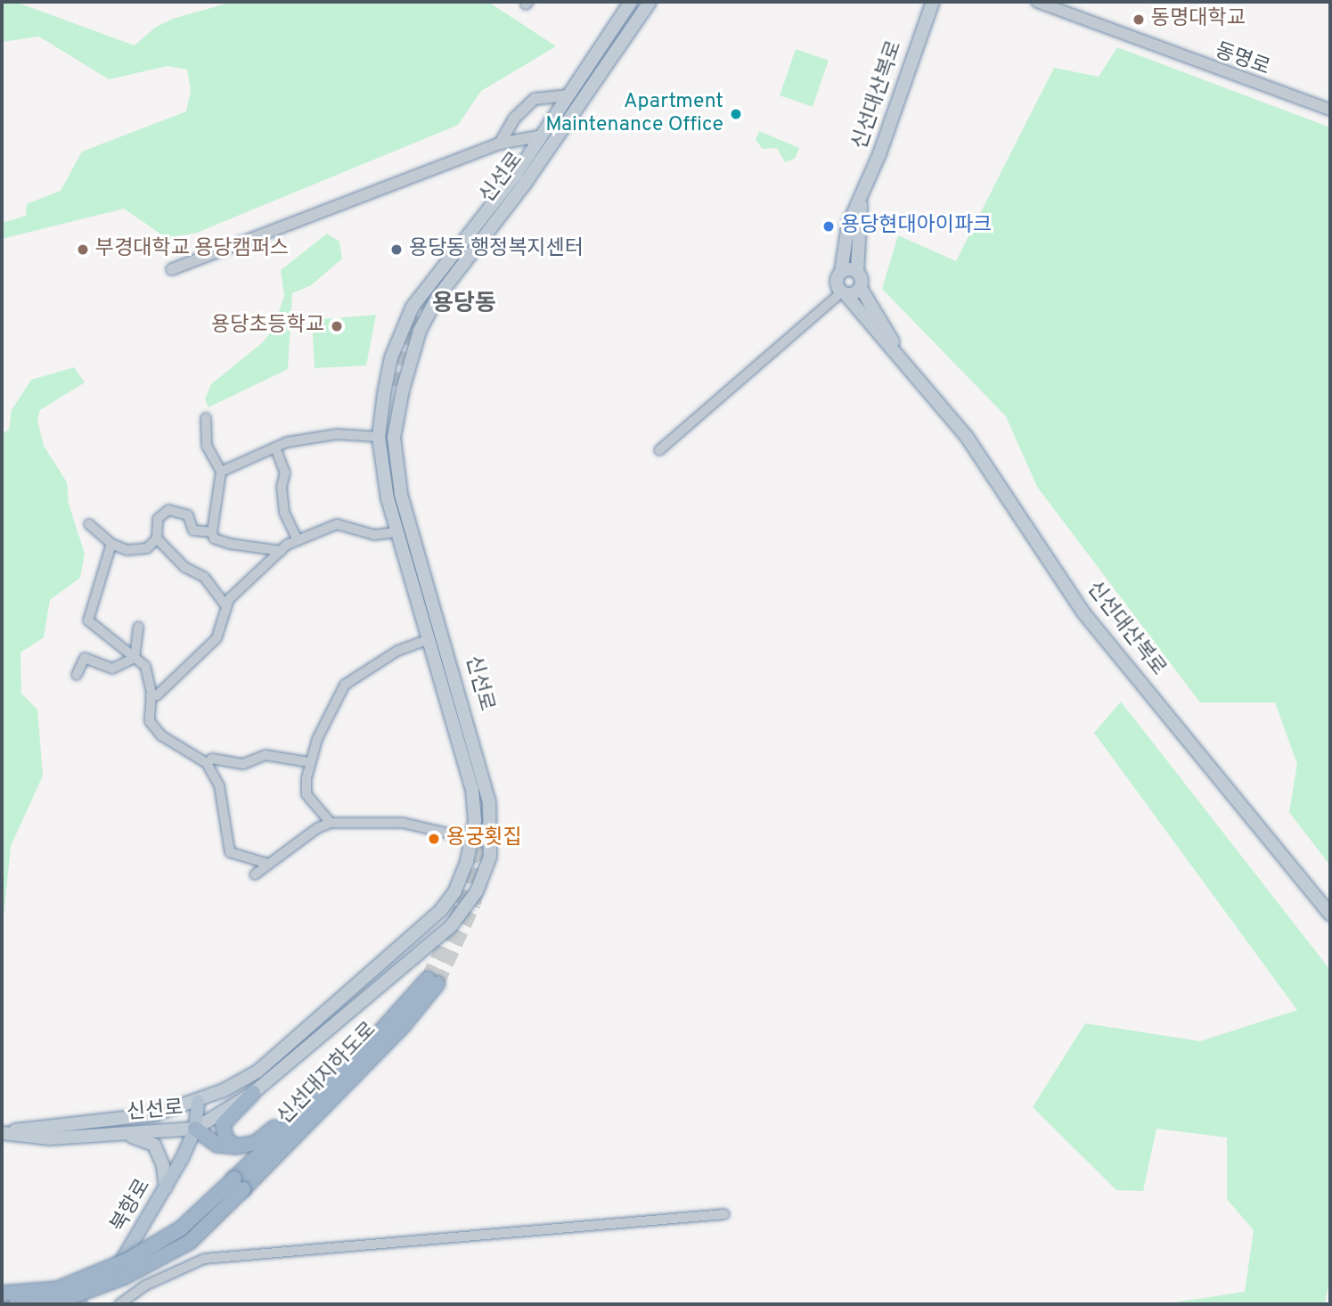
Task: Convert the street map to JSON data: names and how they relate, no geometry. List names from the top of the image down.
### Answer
{
  "streets": {
    "highway": ["신선대지하도로"],
    "main road": ["신선대산복로", "신선로", "북항로"],
    "street": ["동명로"]
  },
  "crossings": [
    ["신선로", "북항로"]
  ],
  "districts": ["용당동"],
  "places": [
    "동명대학교",
    "Apartment Maintenance Office",
    "용당현대아이파크",
    "부경대학교 용당캠퍼스",
    "용당동 행정복지센터",
    "용당초등학교",
    "용궁횟집"
  ]
}
